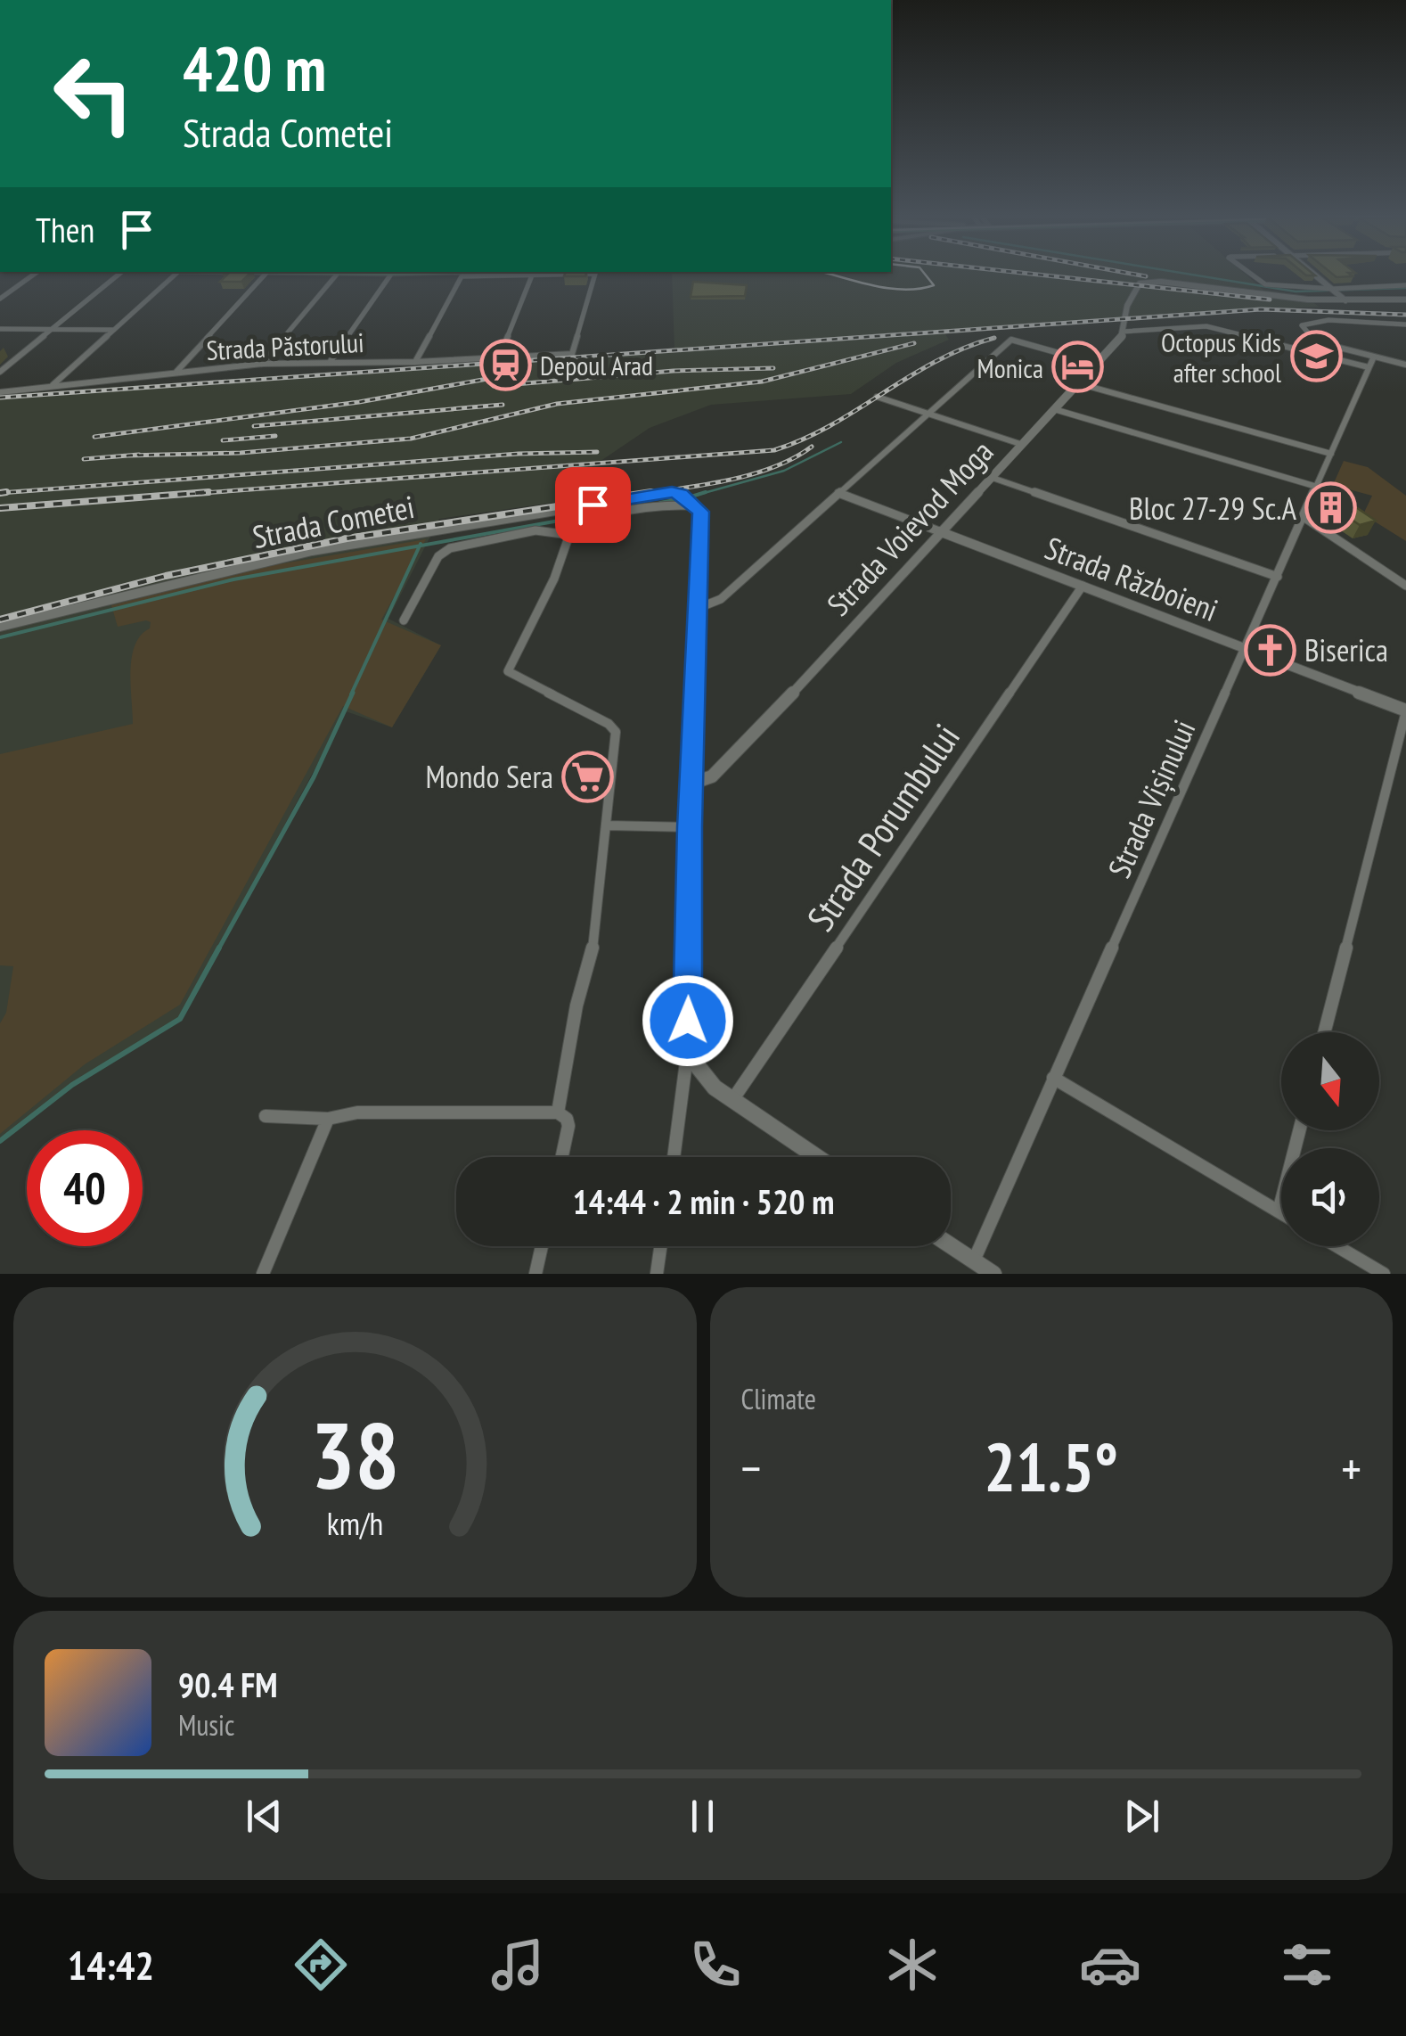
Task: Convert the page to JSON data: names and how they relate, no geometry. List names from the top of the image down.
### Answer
{
  "streets": {
    "street": [
      "Strada Păstorului",
      "Strada Cometei",
      "Strada Voievod Moga",
      "Strada Războieni",
      "Strada Vișinului",
      "Strada Porumbului"
    ]
  },
  "crossings": [
    ["Strada Voievod Moga", "Strada Războieni"],
    ["Strada Războieni", "Strada Vișinului"],
    ["Strada Războieni", "Strada Porumbului"]
  ],
  "places": {
    "school or university": ["Octopus Kids after school"],
    "station": ["Depoul Arad"],
    "hotel": ["Monica"],
    "building": ["Bloc 27-29 Sc.A"],
    "church": ["Biserica"],
    "supermarket": ["Mondo Sera"]
  },
  "north": "bottom",
  "page": {
    "turn": ["420 m", "Strada Cometei"],
    "then": "Then",
    "limit": "40",
    "trip": "14:44 · 2 min · 520 m",
    "tile": "Climate",
    "heat": ["−", "21.5°", "+"],
    "song": ["90.4 FM", "Music"],
    "tabs": "14:42",
    "gauge": ["38", "km/h"]
  }
}
